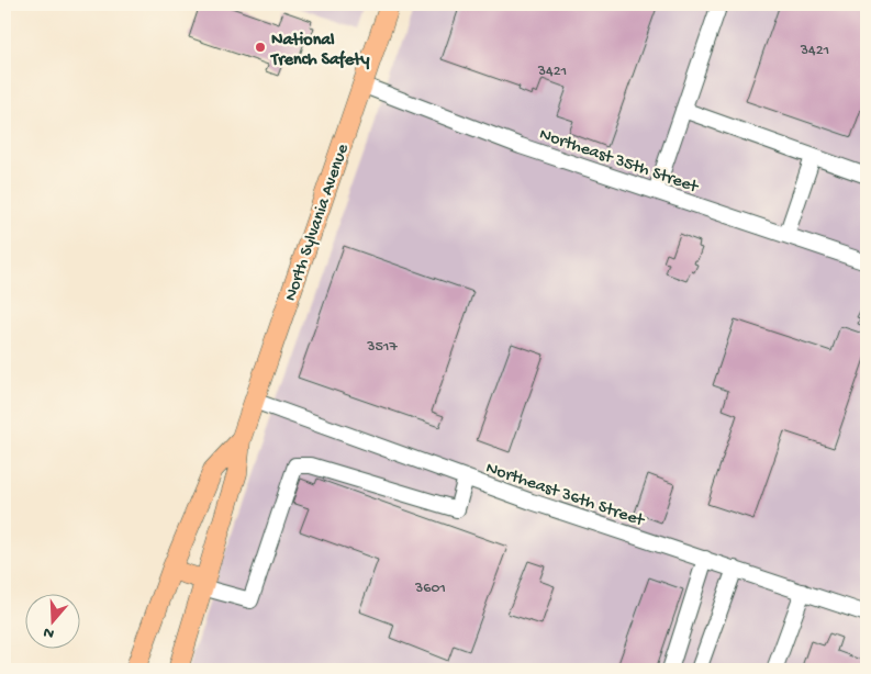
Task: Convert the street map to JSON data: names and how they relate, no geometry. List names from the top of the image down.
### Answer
{
  "streets": {
    "main road": ["North Sylvania Avenue"],
    "street": ["Northeast 35th Street", "Northeast 36th Street"]
  },
  "crossings": [
    ["Northeast 35th Street", "North Sylvania Avenue"],
    ["North Sylvania Avenue", "Northeast 36th Street"]
  ],
  "places": ["National Trench Safety"],
  "house_numbers": [
    "3421",
    "3421",
    "3517",
    "3601"
  ],
  "north": "bottom"
}
